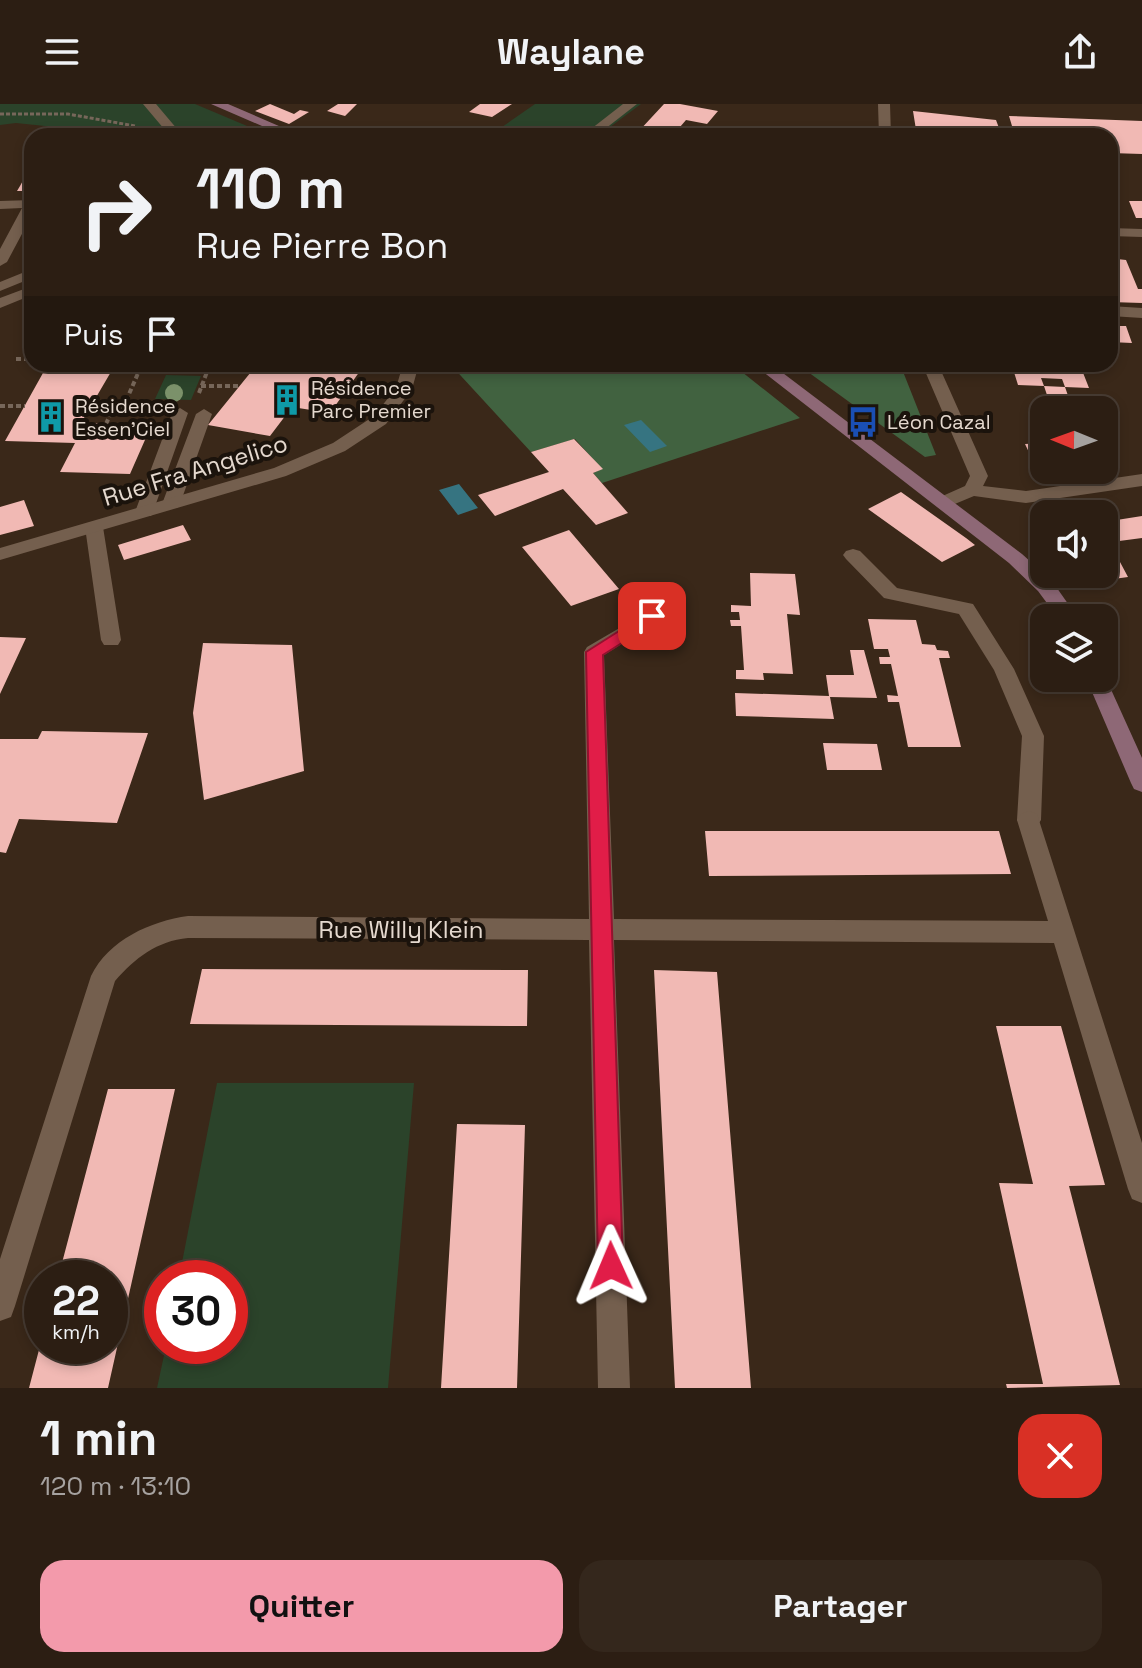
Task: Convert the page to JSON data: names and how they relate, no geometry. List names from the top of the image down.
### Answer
{
  "streets": {
    "street": ["Rue Fra Angelico", "Rue Willy Klein"]
  },
  "places": {
    "building": ["Résidence Parc Premier", "Résidence Essen'Ciel"],
    "bus stop": ["Léon Cazal"]
  },
  "north": "left",
  "page": {
    "header": "Waylane",
    "turn": ["110 m", "Rue Pierre Bon"],
    "then": "Puis",
    "speed": "22 km/h",
    "limit": "30",
    "heading": ["1 min", "120 m · 13:10"],
    "buttons": ["Quitter", "Partager"]
  }
}
